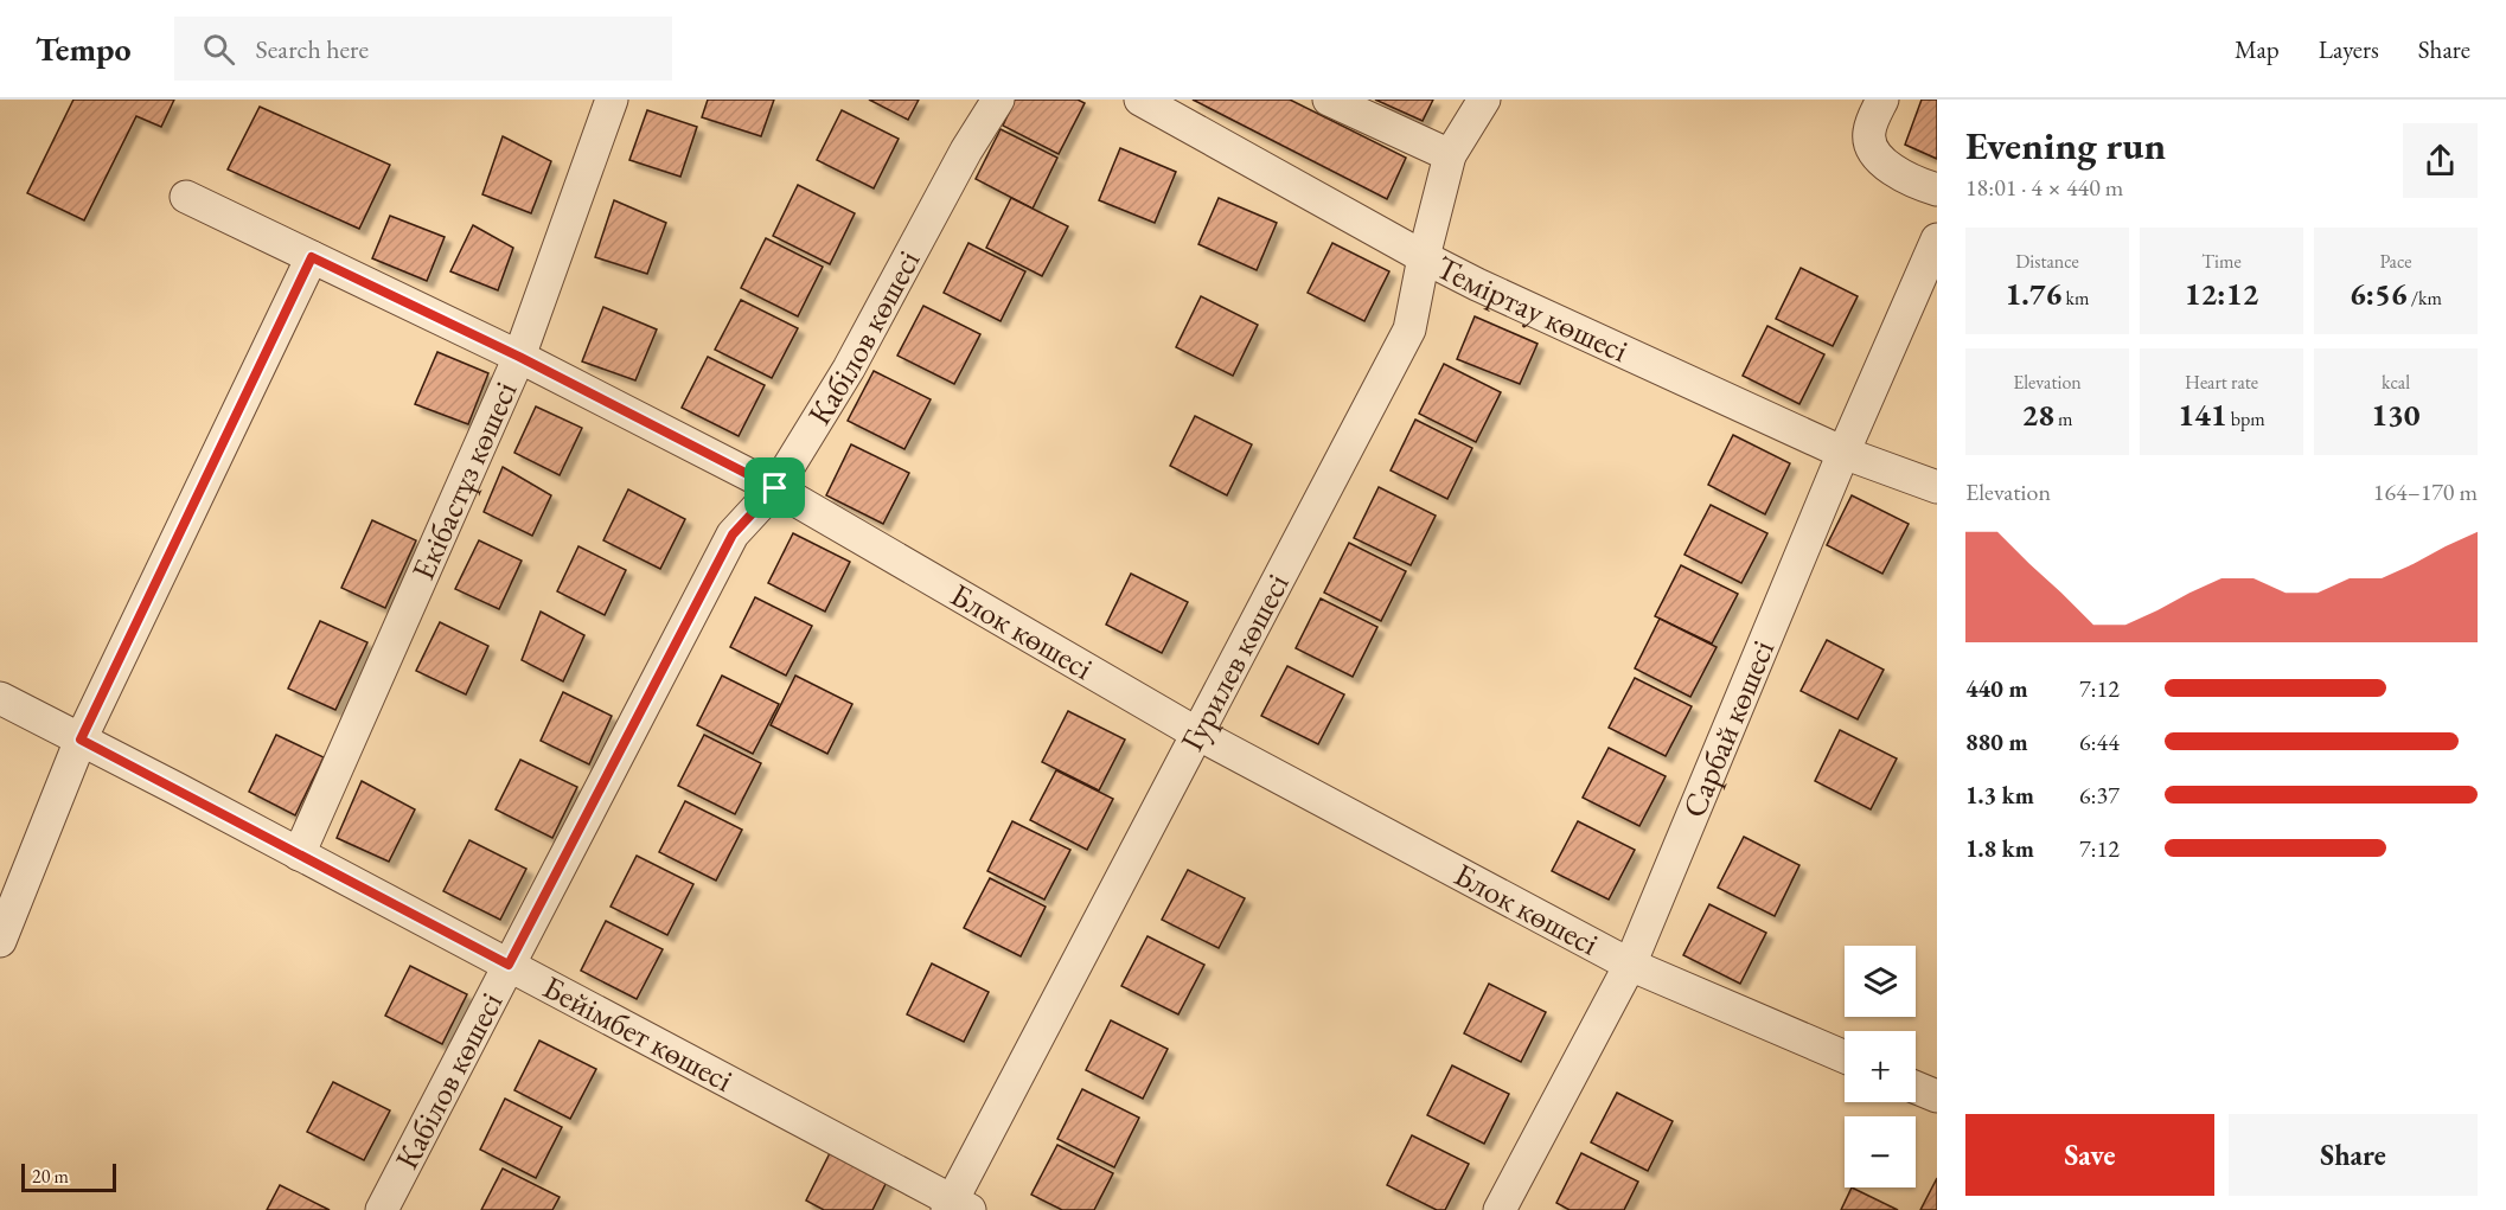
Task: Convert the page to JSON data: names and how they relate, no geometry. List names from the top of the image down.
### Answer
{
  "streets": {
    "street": [
      "Теміртау көшесі",
      "Кабілов көшесі",
      "Екібастұз көшесі",
      "Блок көшесі",
      "Гурилев көшесі",
      "Сарбай көшесі",
      "Бейімбет көшесі"
    ]
  },
  "crossings": [
    ["Теміртау көшесі", "Гурилев көшесі"],
    ["Теміртау көшесі", "Сарбай көшесі"],
    ["Кабілов көшесі", "Блок көшесі"],
    ["Кабілов көшесі", "Бейімбет көшесі"],
    ["Екібастұз көшесі", "Блок көшесі"],
    ["Екібастұз көшесі", "Бейімбет көшесі"],
    ["Блок көшесі", "Гурилев көшесі"],
    ["Блок көшесі", "Сарбай көшесі"],
    ["Гурилев көшесі", "Бейімбет көшесі"]
  ],
  "scale_bar": "20 m",
  "page": {
    "header": "Tempo",
    "search": "Search here",
    "nav": ["Map", "Layers", "Share"],
    "heading": ["Evening run", "18:01 · 4 × 440 m"],
    "stats": [
      ["Distance", "1.76 km"],
      ["Time", "12:12"],
      ["Pace", "6:56 /km"],
      ["Elevation", "28 m"],
      ["Heart rate", "141 bpm"],
      ["kcal", "130"]
    ],
    "chart": ["Elevation", "164–170 m"],
    "list": [
      {
        "name": "440 m",
        "note": "7:12"
      },
      {
        "name": "880 m",
        "note": "6:44"
      },
      {
        "name": "1.3 km",
        "note": "6:37"
      },
      {
        "name": "1.8 km",
        "note": "7:12"
      }
    ],
    "map_buttons": ["+", "−"],
    "buttons": ["Save", "Share"],
    "scale": "20 m"
  }
}
